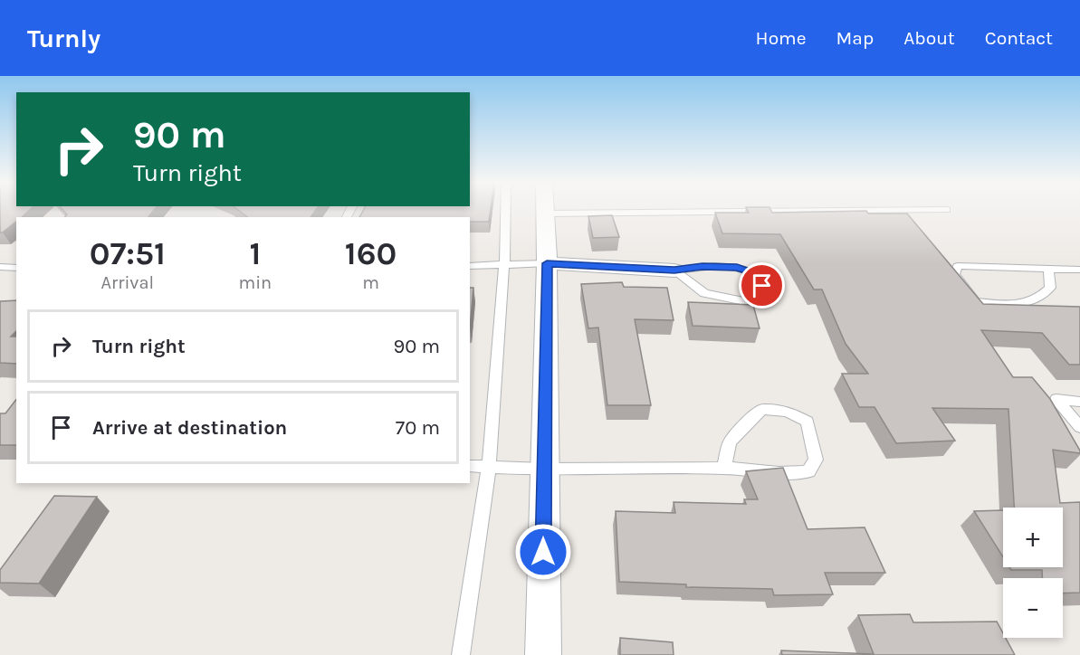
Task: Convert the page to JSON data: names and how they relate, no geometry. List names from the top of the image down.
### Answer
{
  "page": {
    "header": "Turnly",
    "nav": [
      "Home",
      "Map",
      "About",
      "Contact"
    ],
    "turn": ["90 m", "Turn right"],
    "eta": [
      "07:51",
      "Arrival",
      "1",
      "min",
      "160",
      "m"
    ],
    "list": [
      {
        "name": "Turn right",
        "value": "90 m"
      },
      {
        "name": "Arrive at destination",
        "value": "70 m"
      }
    ],
    "map_buttons": ["+", "−"]
  }
}
